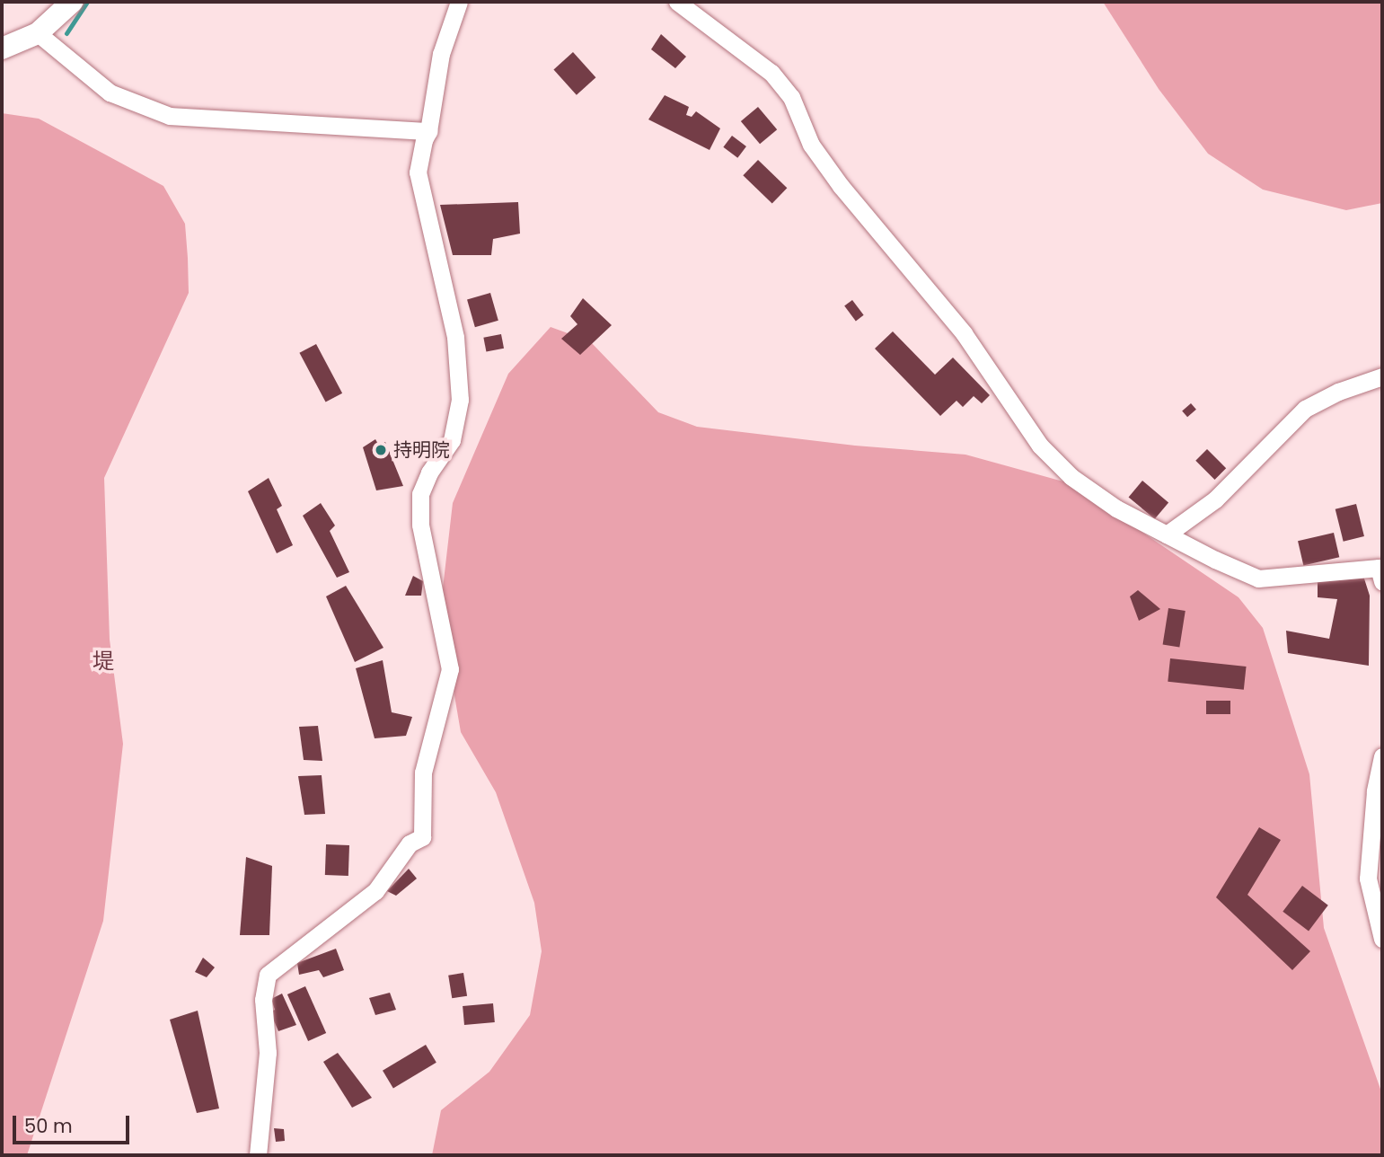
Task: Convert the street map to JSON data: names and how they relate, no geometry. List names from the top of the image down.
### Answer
{
  "districts": ["堤"],
  "places": ["持明院"],
  "scale_bar": "50 m"
}
